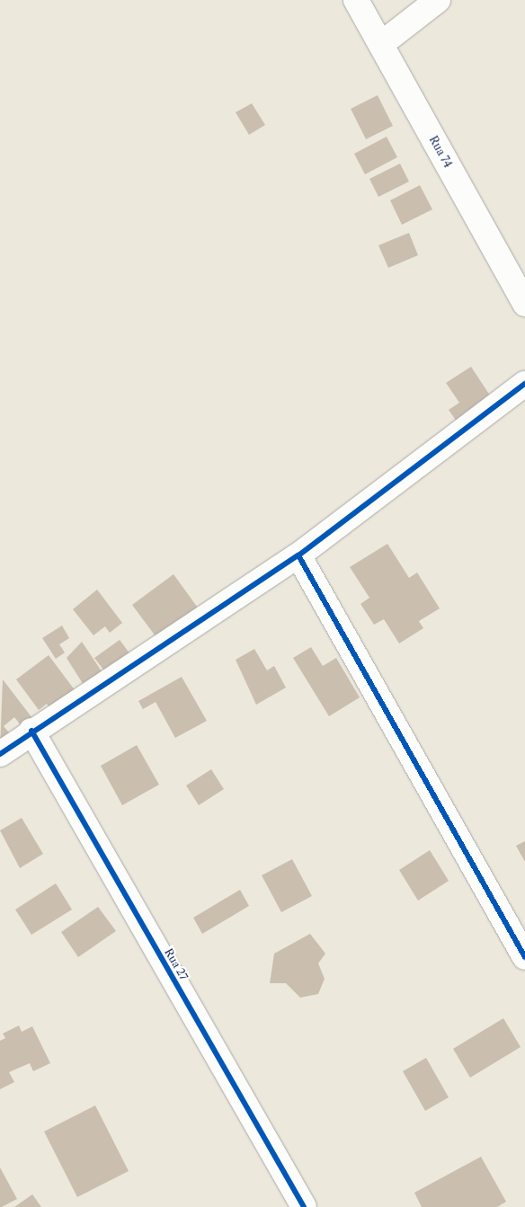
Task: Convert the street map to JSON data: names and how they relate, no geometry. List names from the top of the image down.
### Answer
{
  "streets": {
    "street": ["Rua 74", "Rua 27"]
  }
}
